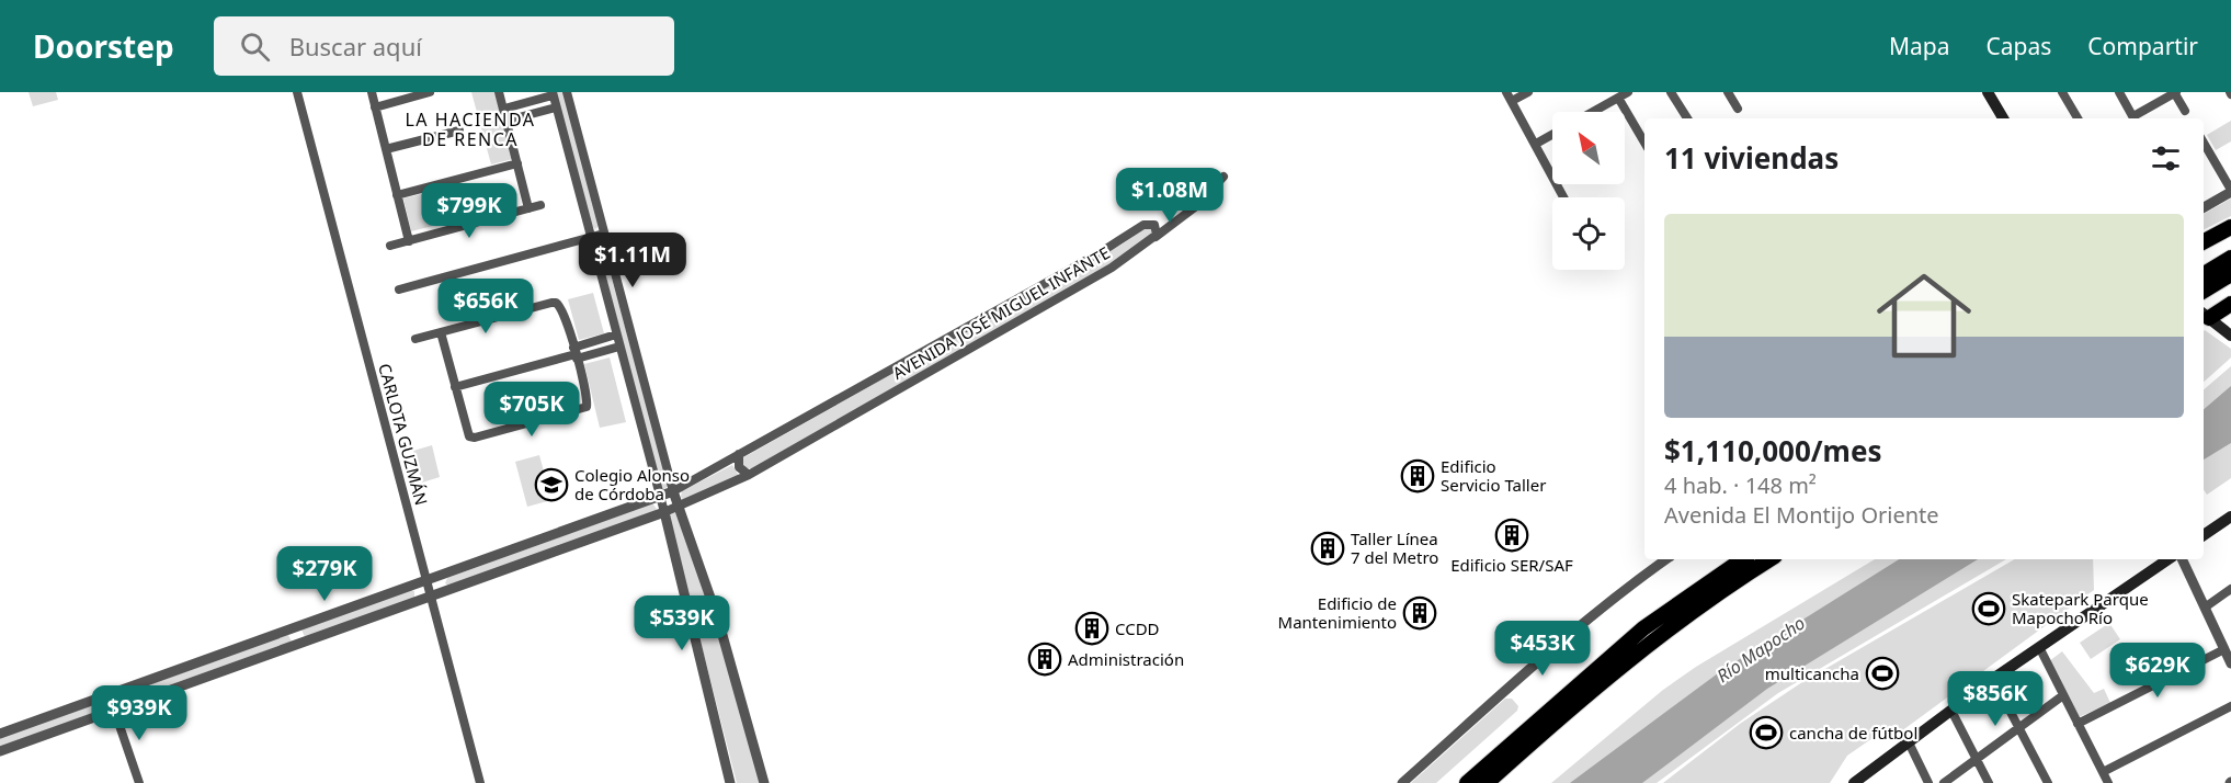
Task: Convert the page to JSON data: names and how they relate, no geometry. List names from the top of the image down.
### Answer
{
  "streets": {
    "street": ["AVENIDA JOSÉ MIGUEL INFANTE", "CARLOTA GUZMÁN"]
  },
  "crossings": [
    ["AVENIDA JOSÉ MIGUEL INFANTE", "CARLOTA GUZMÁN"]
  ],
  "districts": ["LA HACIENDA DE RENCA"],
  "water": ["Río Mapocho"],
  "places": {
    "building": [
      "Edificio Servicio Taller",
      "Edificio SER/SAF",
      "Taller Línea 7 del Metro",
      "Edificio de Mantenimiento",
      "CCDD",
      "Administración"
    ],
    "school or university": ["Colegio Alonso de Córdoba"],
    "sports": ["Skatepark Parque Mapocho Río", "multicancha", "cancha de fútbol"]
  },
  "north": "top left",
  "page": {
    "header": "Doorstep",
    "search": "Buscar aquí",
    "nav": ["Mapa", "Capas", "Compartir"],
    "heading": "11 viviendas",
    "price": [
      "$1.08M",
      "$799K",
      "$1.11M",
      "$656K",
      "$705K",
      "$279K",
      "$539K",
      "$453K",
      "$629K",
      "$856K",
      "$939K"
    ],
    "list": [
      {
        "name": "$1,110,000/mes",
        "note": "4 hab. · 148 m² · Avenida El Montijo Oriente"
      }
    ]
  }
}
